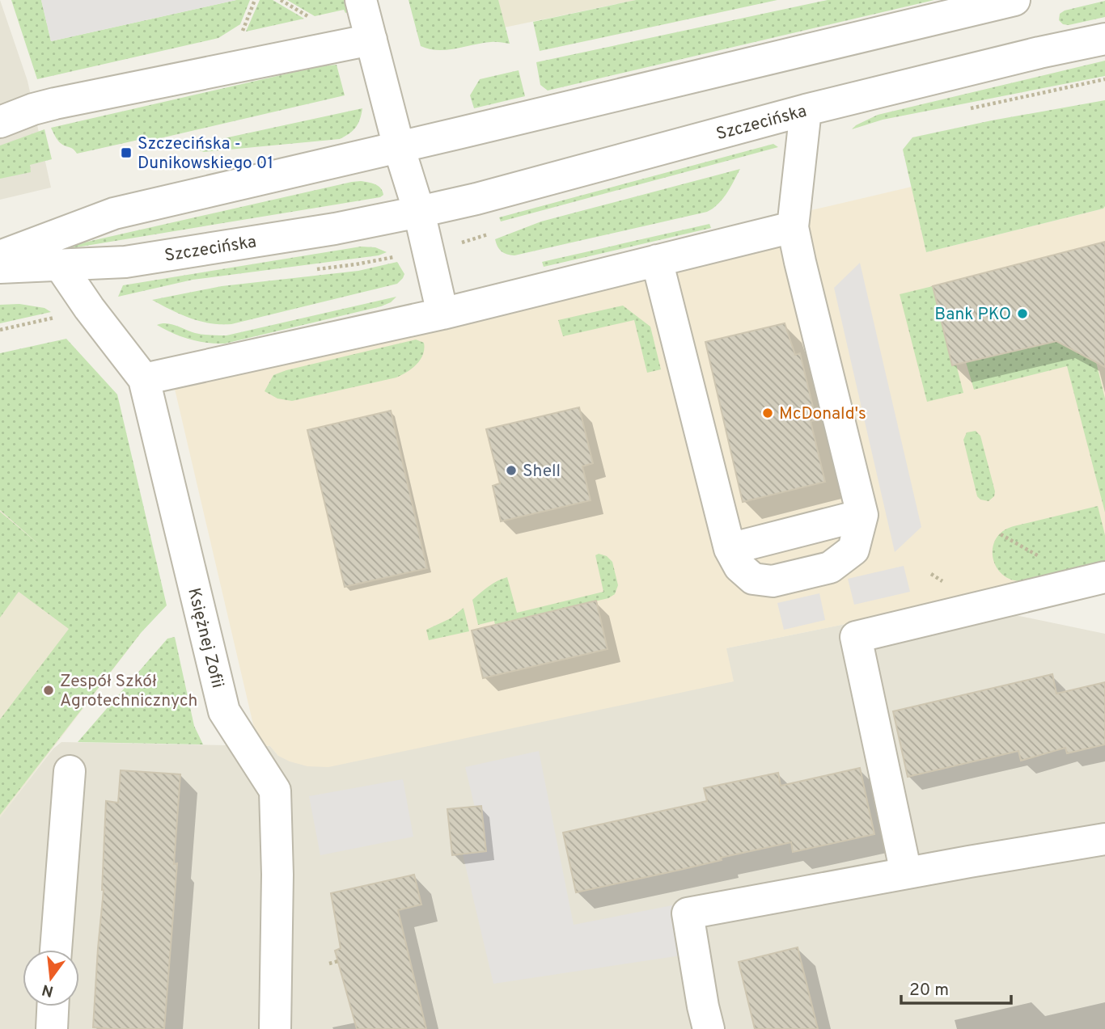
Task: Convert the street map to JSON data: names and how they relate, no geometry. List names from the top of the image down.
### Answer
{
  "streets": {
    "street": ["Szczecińska", "Księżnej Zofii"]
  },
  "crossings": [
    ["Szczecińska", "Księżnej Zofii"]
  ],
  "places": {
    "transit": ["Szczecińska - Dunikowskiego 01"],
    "other": [
      "Bank PKO",
      "McDonald's",
      "Shell",
      "Zespół Szkół Agrotechnicznych"
    ]
  },
  "scale_bar": "20 m",
  "north": "bottom"
}
